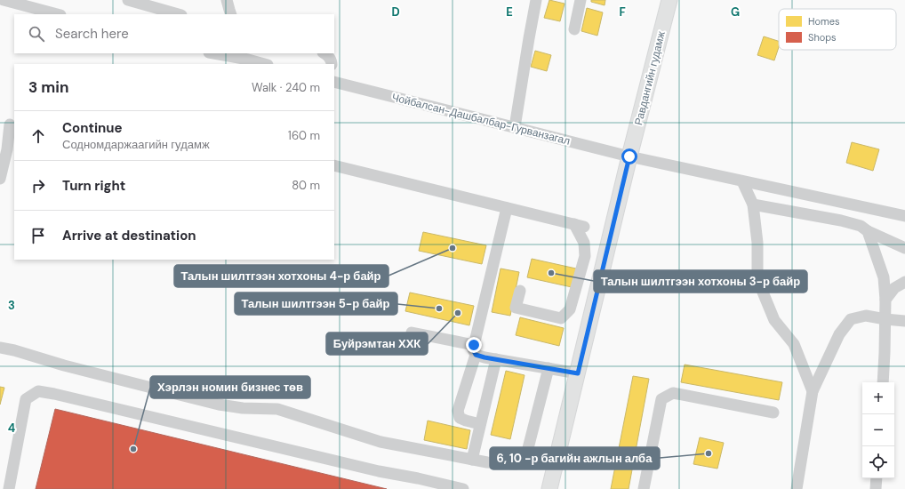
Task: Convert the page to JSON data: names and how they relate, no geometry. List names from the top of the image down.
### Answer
{
  "streets": {
    "main road": ["Равдангийн гудамж"],
    "street": ["Чойбалсан-Дашбалбар-Гурванзагал"]
  },
  "crossings": [
    ["Равдангийн гудамж", "Чойбалсан-Дашбалбар-Гурванзагал"]
  ],
  "places": [
    "Талын шилтгээн хотхоны 4-р байр",
    "Талын шилтгээн хотхоны 3-р байр",
    "Талын шилтгээн 5-р байр",
    "Буйрэмтан ХХК",
    "Хэрлэн номин бизнес төв",
    "6, 10 -р багийн ажлын алба"
  ],
  "legend": ["Homes", "Shops"],
  "page": {
    "search": "Search here",
    "heading": ["3 min", "Walk · 240 m"],
    "list": [
      ["Continue", "Содномдаржаагийн гудамж", "160 m"],
      ["Turn right", "80 m"],
      "Arrive at destination"
    ],
    "map_buttons": ["+", "−"]
  },
  "grid": {
    "columns": [
      "D",
      "E",
      "F",
      "G"
    ],
    "rows": ["3", "4"]
  }
}
